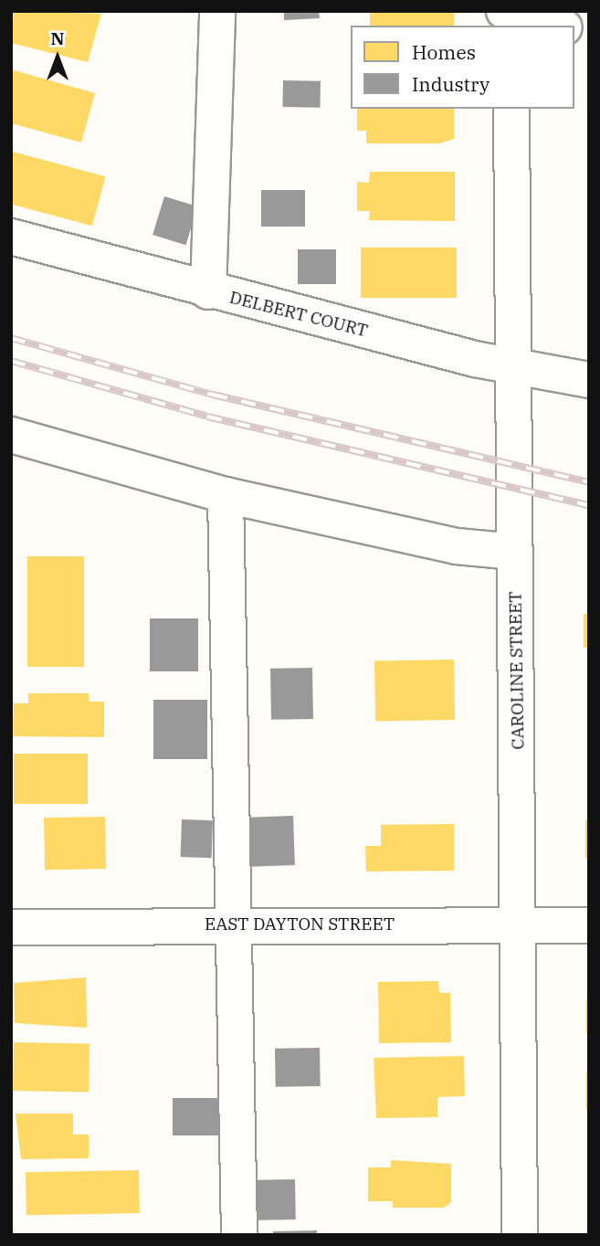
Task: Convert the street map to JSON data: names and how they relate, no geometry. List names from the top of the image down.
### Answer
{
  "streets": {
    "street": ["DELBERT COURT", "CAROLINE STREET", "EAST DAYTON STREET"]
  },
  "crossings": [
    ["DELBERT COURT", "CAROLINE STREET"],
    ["CAROLINE STREET", "EAST DAYTON STREET"]
  ],
  "legend": ["Homes", "Industry"],
  "north": "top"
}
